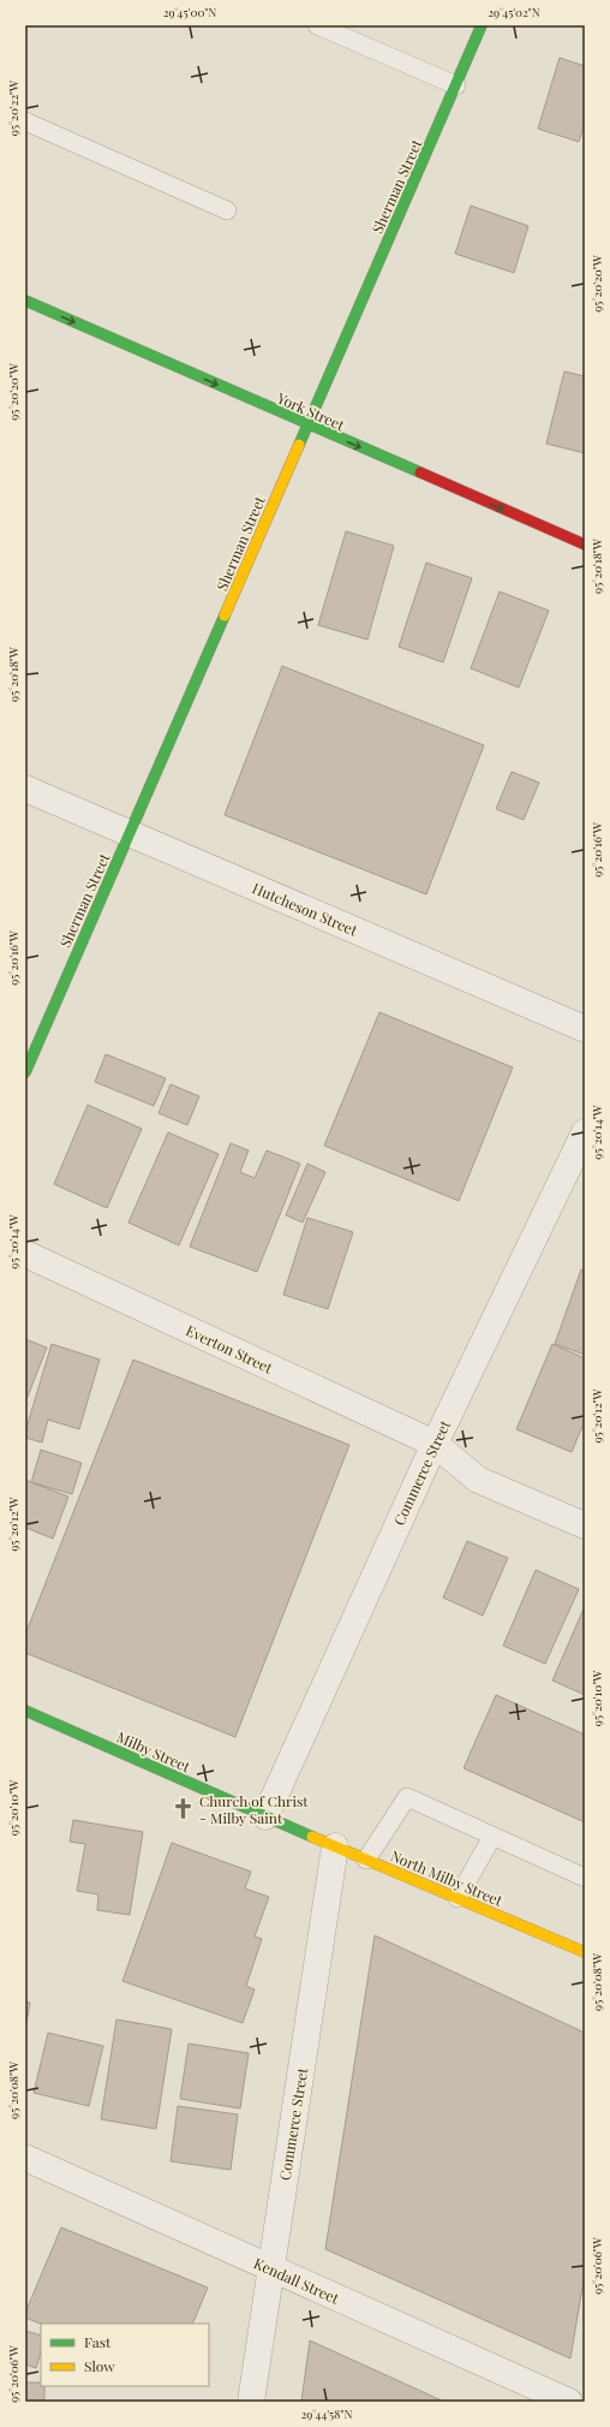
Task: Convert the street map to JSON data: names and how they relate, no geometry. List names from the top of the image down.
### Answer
{
  "streets": {
    "street": [
      "Sherman Street",
      "York Street",
      "Hutcheson Street",
      "Everton Street",
      "Commerce Street",
      "Milby Street",
      "North Milby Street",
      "Kendall Street"
    ]
  },
  "crossings": [
    ["Sherman Street", "York Street"],
    ["Sherman Street", "Hutcheson Street"],
    ["Everton Street", "Commerce Street"],
    ["Commerce Street", "Milby Street"],
    ["Commerce Street", "North Milby Street"],
    ["Commerce Street", "Kendall Street"],
    ["Milby Street", "North Milby Street"]
  ],
  "one_way": ["York Street"],
  "places": {
    "church": ["Church of Christ - Milby Saint"]
  },
  "legend": ["Fast", "Slow"],
  "coordinates": [
    "29°45'00\"N",
    "29°45'02\"N",
    "95°20'22\"W",
    "95°20'20\"W",
    "95°20'18\"W",
    "95°20'16\"W",
    "95°20'14\"W",
    "95°20'12\"W",
    "95°20'10\"W",
    "95°20'08\"W",
    "95°20'06\"W",
    "29°44'58\"N"
  ]
}
